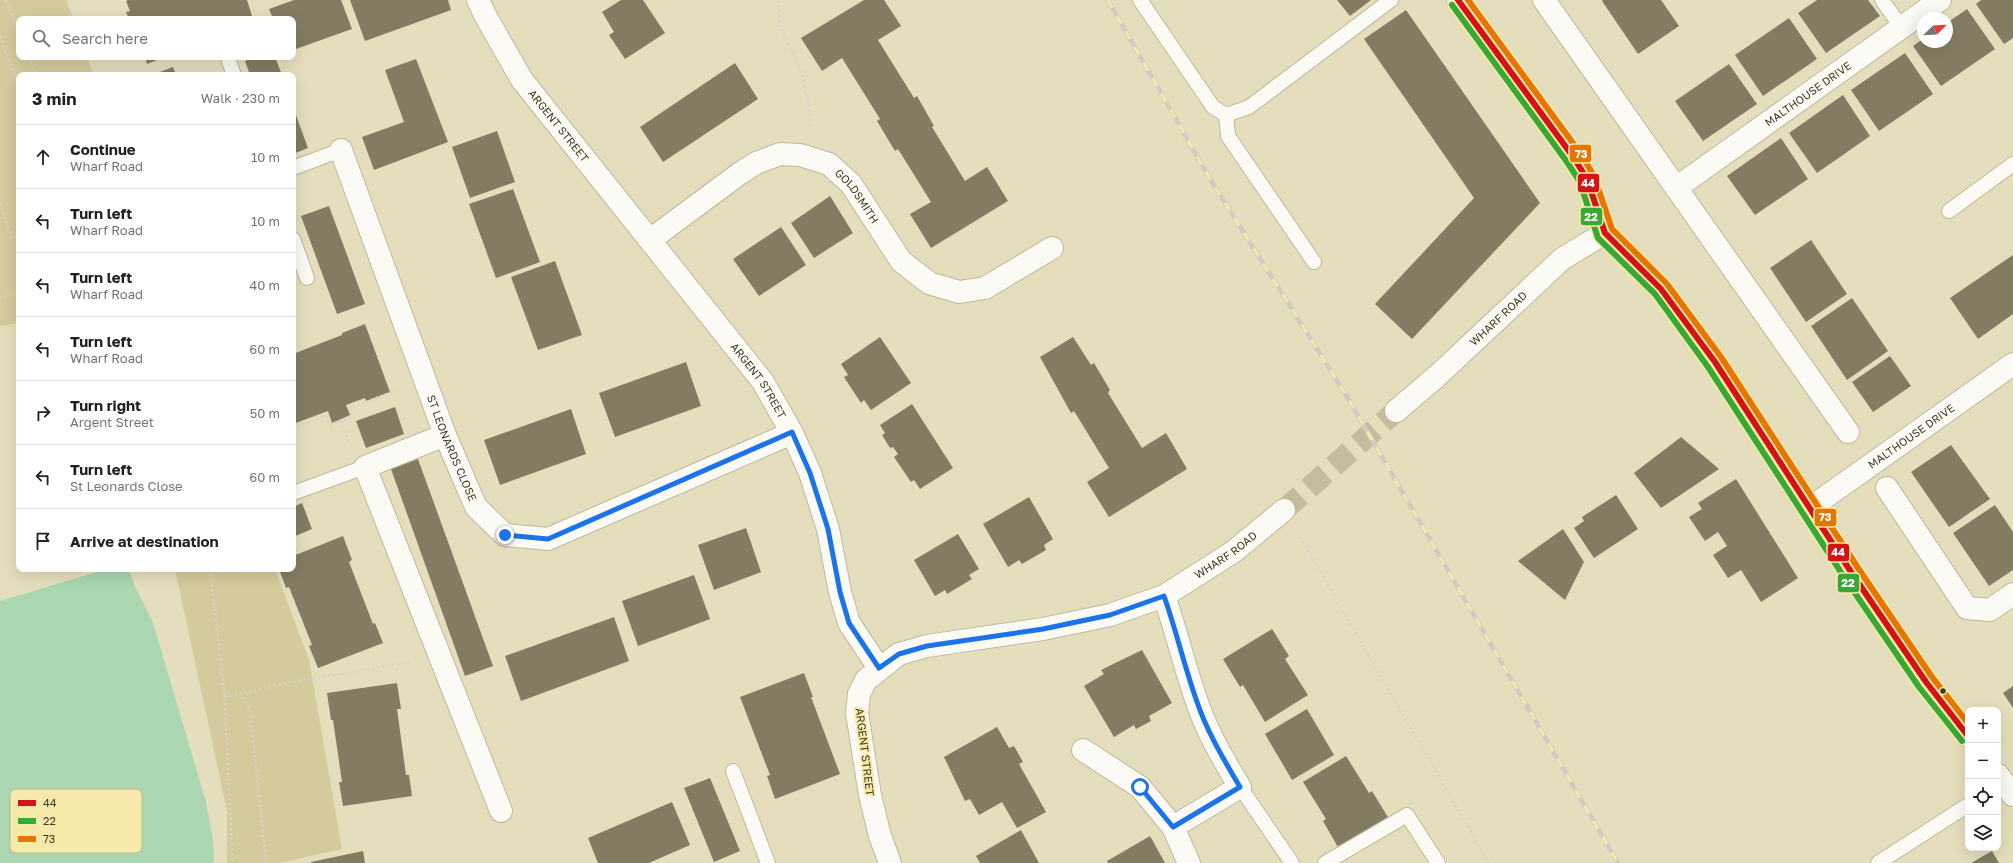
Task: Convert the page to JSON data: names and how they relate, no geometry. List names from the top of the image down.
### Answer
{
  "streets": {
    "street": [
      "MALTHOUSE DRIVE",
      "ARGENT STREET",
      "GOLDSMITH",
      "WHARF ROAD",
      "ST LEONARDS CLOSE"
    ]
  },
  "crossings": [
    ["ARGENT STREET", "GOLDSMITH"],
    ["ARGENT STREET", "WHARF ROAD"],
    ["ARGENT STREET", "ST LEONARDS CLOSE"]
  ],
  "lines": ["transit line 44", "transit line 73", "transit line 22"],
  "legend": ["44", "22", "73"],
  "north": "top right",
  "page": {
    "search": "Search here",
    "heading": ["3 min", "Walk · 230 m"],
    "list": [
      ["Continue", "Wharf Road", "10 m"],
      ["Turn left", "Wharf Road", "10 m"],
      ["Turn left", "Wharf Road", "40 m"],
      ["Turn left", "Wharf Road", "60 m"],
      ["Turn right", "Argent Street", "50 m"],
      ["Turn left", "St Leonards Close", "60 m"],
      "Arrive at destination"
    ],
    "map_buttons": ["+", "−"]
  }
}
